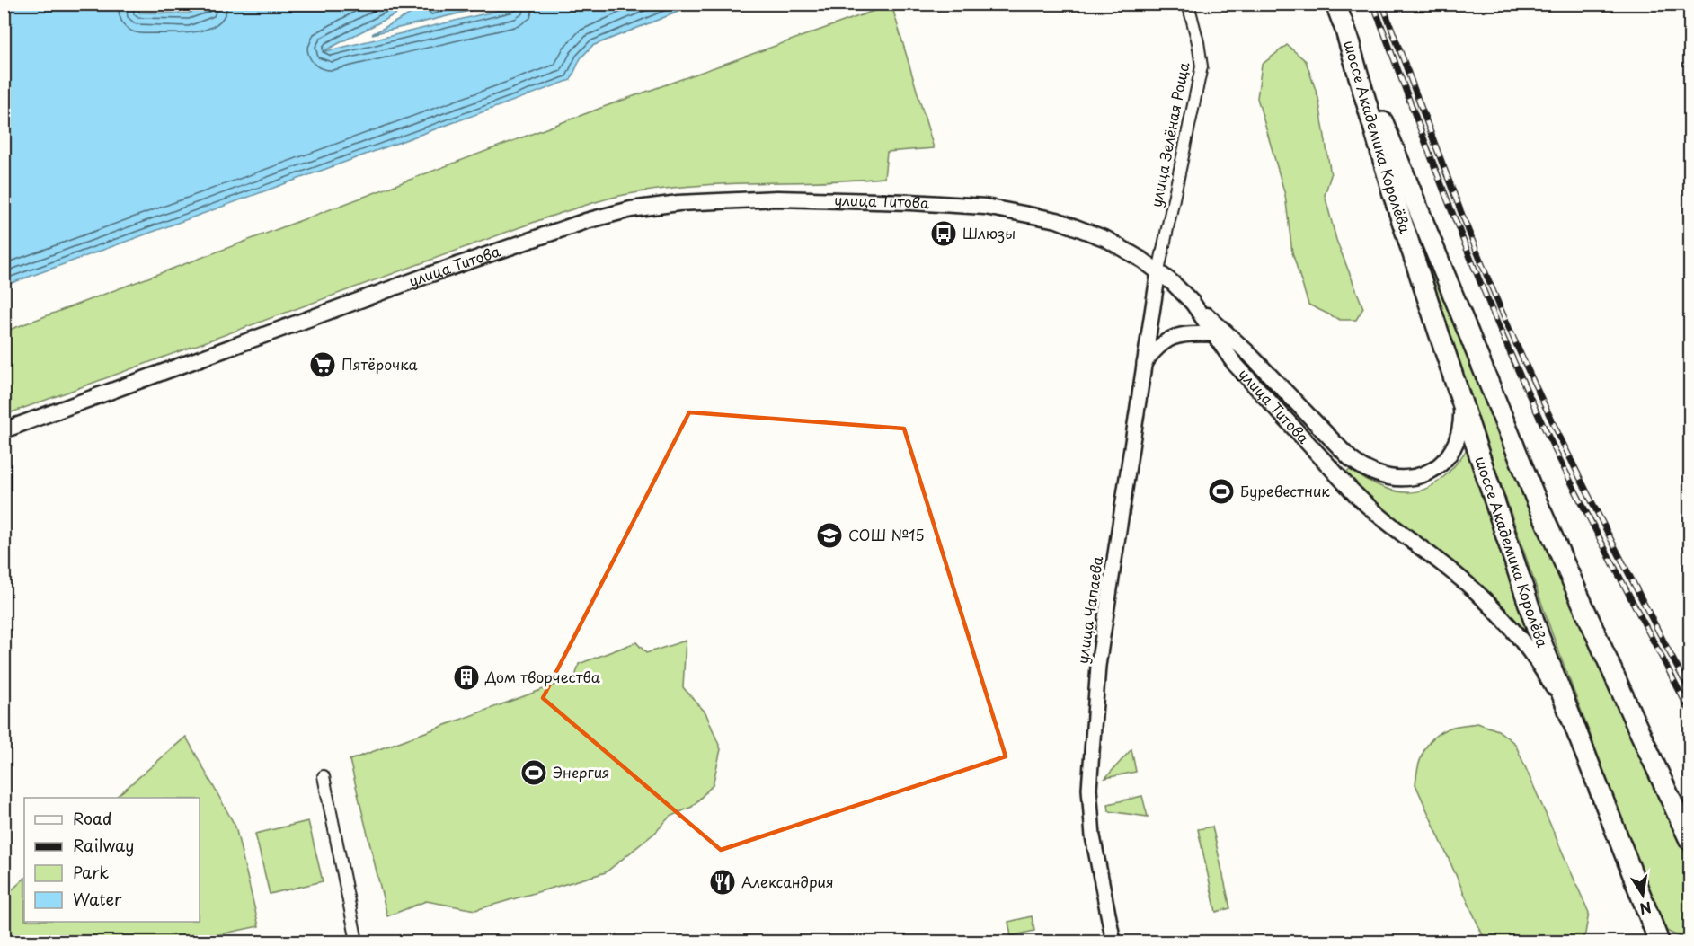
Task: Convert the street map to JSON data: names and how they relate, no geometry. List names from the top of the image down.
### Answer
{
  "streets": {
    "highway": ["шоссе Академика Королёва"],
    "main road": ["улица Титова"],
    "street": ["улица Зелёная Роща", "улица Чапаева"]
  },
  "crossings": [
    ["улица Зелёная Роща", "улица Титова"],
    ["шоссе Академика Королёва", "улица Титова"],
    ["улица Титова", "улица Чапаева"]
  ],
  "places": {
    "bus stop": ["Шлюзы"],
    "supermarket": ["Пятёрочка"],
    "sports": ["Буревестник", "Энергия"],
    "school or university": ["СОШ №15"],
    "building": ["Дом творчества"],
    "restaurant": ["Александрия"]
  },
  "legend": [
    "Road",
    "Railway",
    "Park",
    "Water"
  ],
  "north": "bottom"
}
